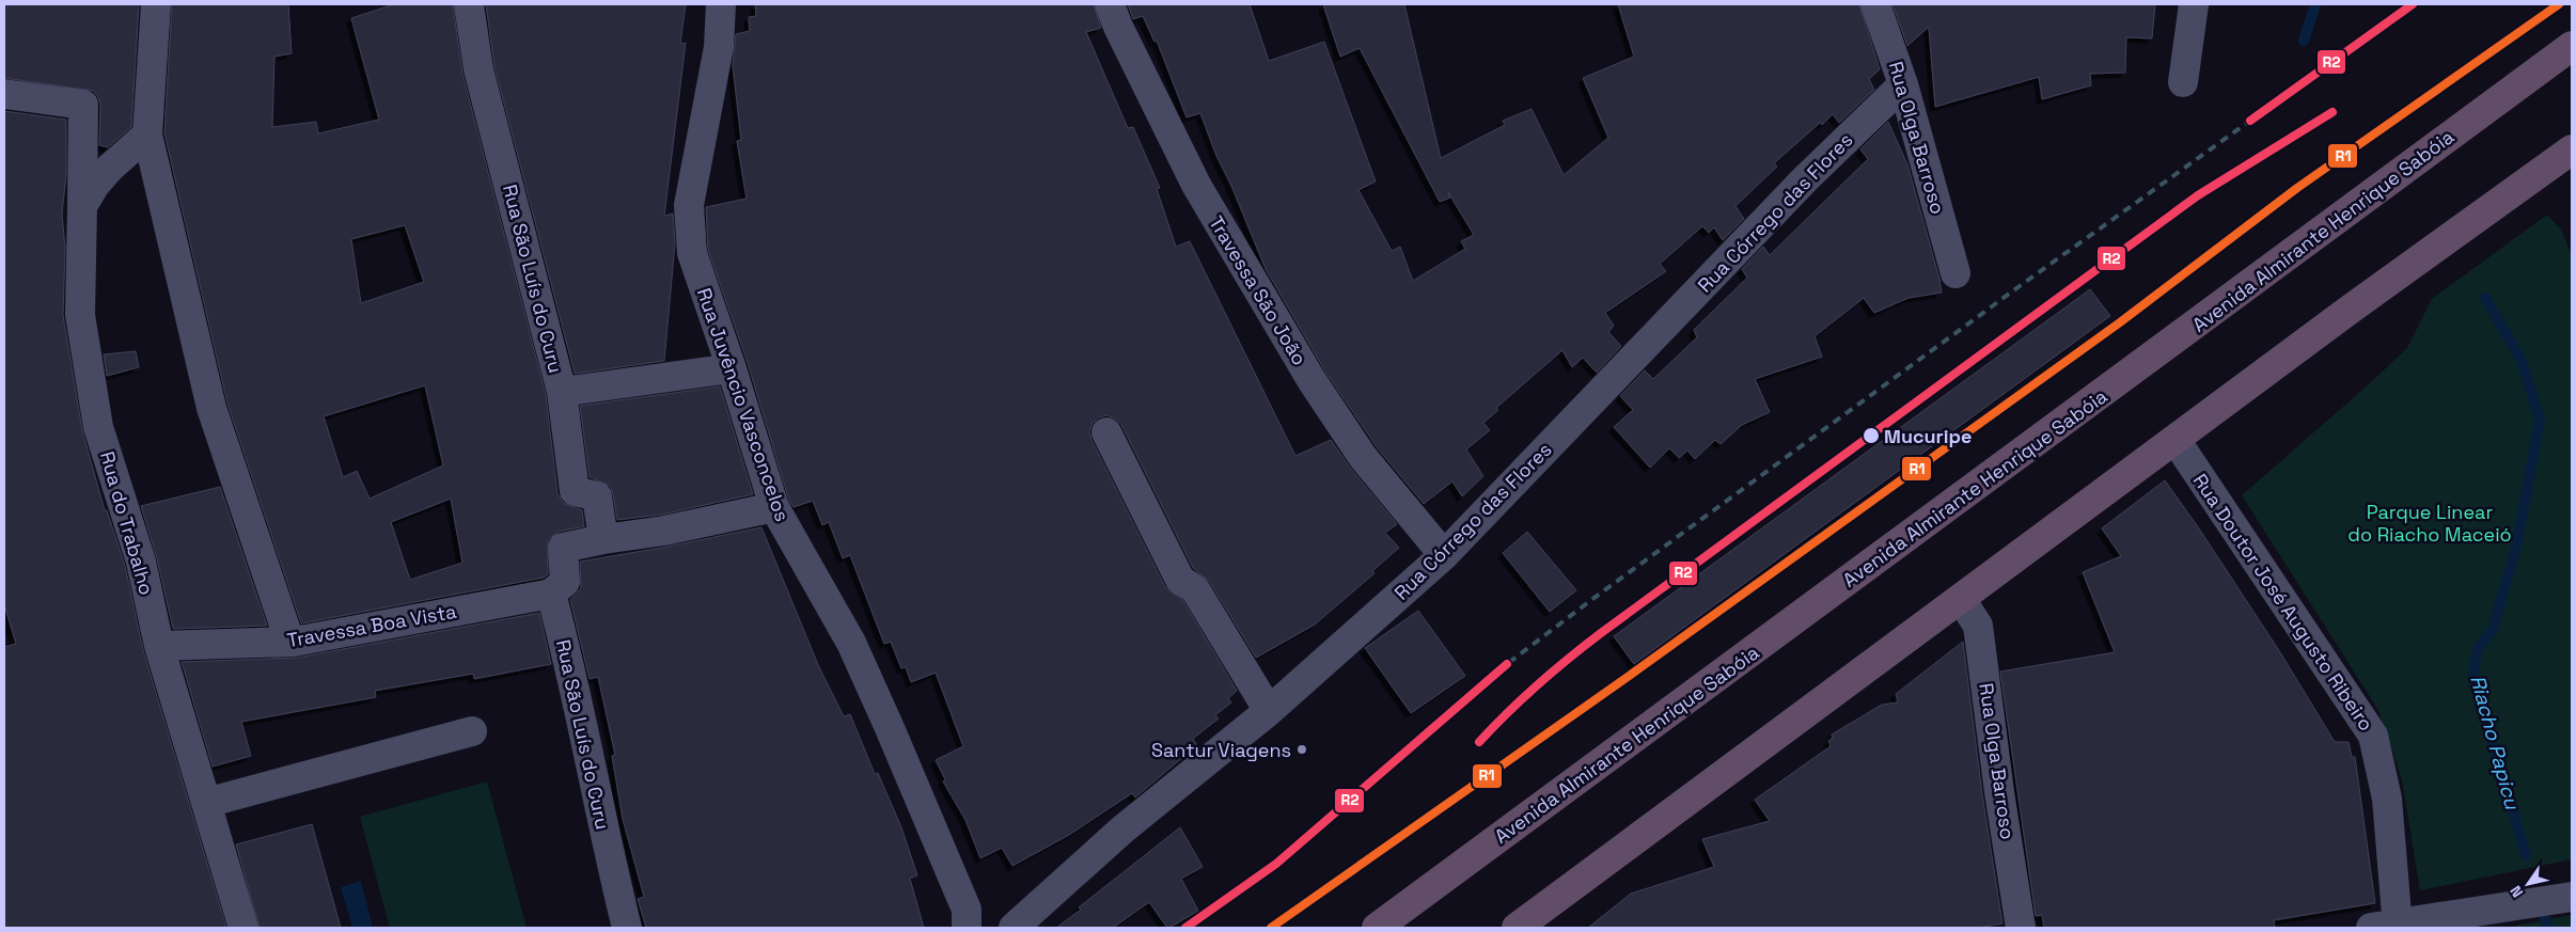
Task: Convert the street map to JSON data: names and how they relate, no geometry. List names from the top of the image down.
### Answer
{
  "streets": {
    "highway": ["Avenida Almirante Henrique Sabóia"],
    "street": [
      "Rua Olga Barroso",
      "Rua Córrego das Flores",
      "Rua São Luís do Curu",
      "Travessa São João",
      "Rua Juvêncio Vasconcelos",
      "Rua do Trabalho",
      "Rua Doutor José Augusto Ribeiro",
      "Travessa Boa Vista"
    ]
  },
  "crossings": [
    ["Rua Olga Barroso", "Rua Córrego das Flores"],
    ["Rua Córrego das Flores", "Travessa São João"],
    ["Rua São Luís do Curu", "Travessa Boa Vista"],
    ["Rua do Trabalho", "Travessa Boa Vista"]
  ],
  "water": ["Riacho Papicu"],
  "parks": ["Parque Linear do Riacho Maceió"],
  "places": ["Mucuripe", "Santur Viagens"],
  "lines": ["transit line R1", "transit line R2"],
  "north": "bottom left"
}
